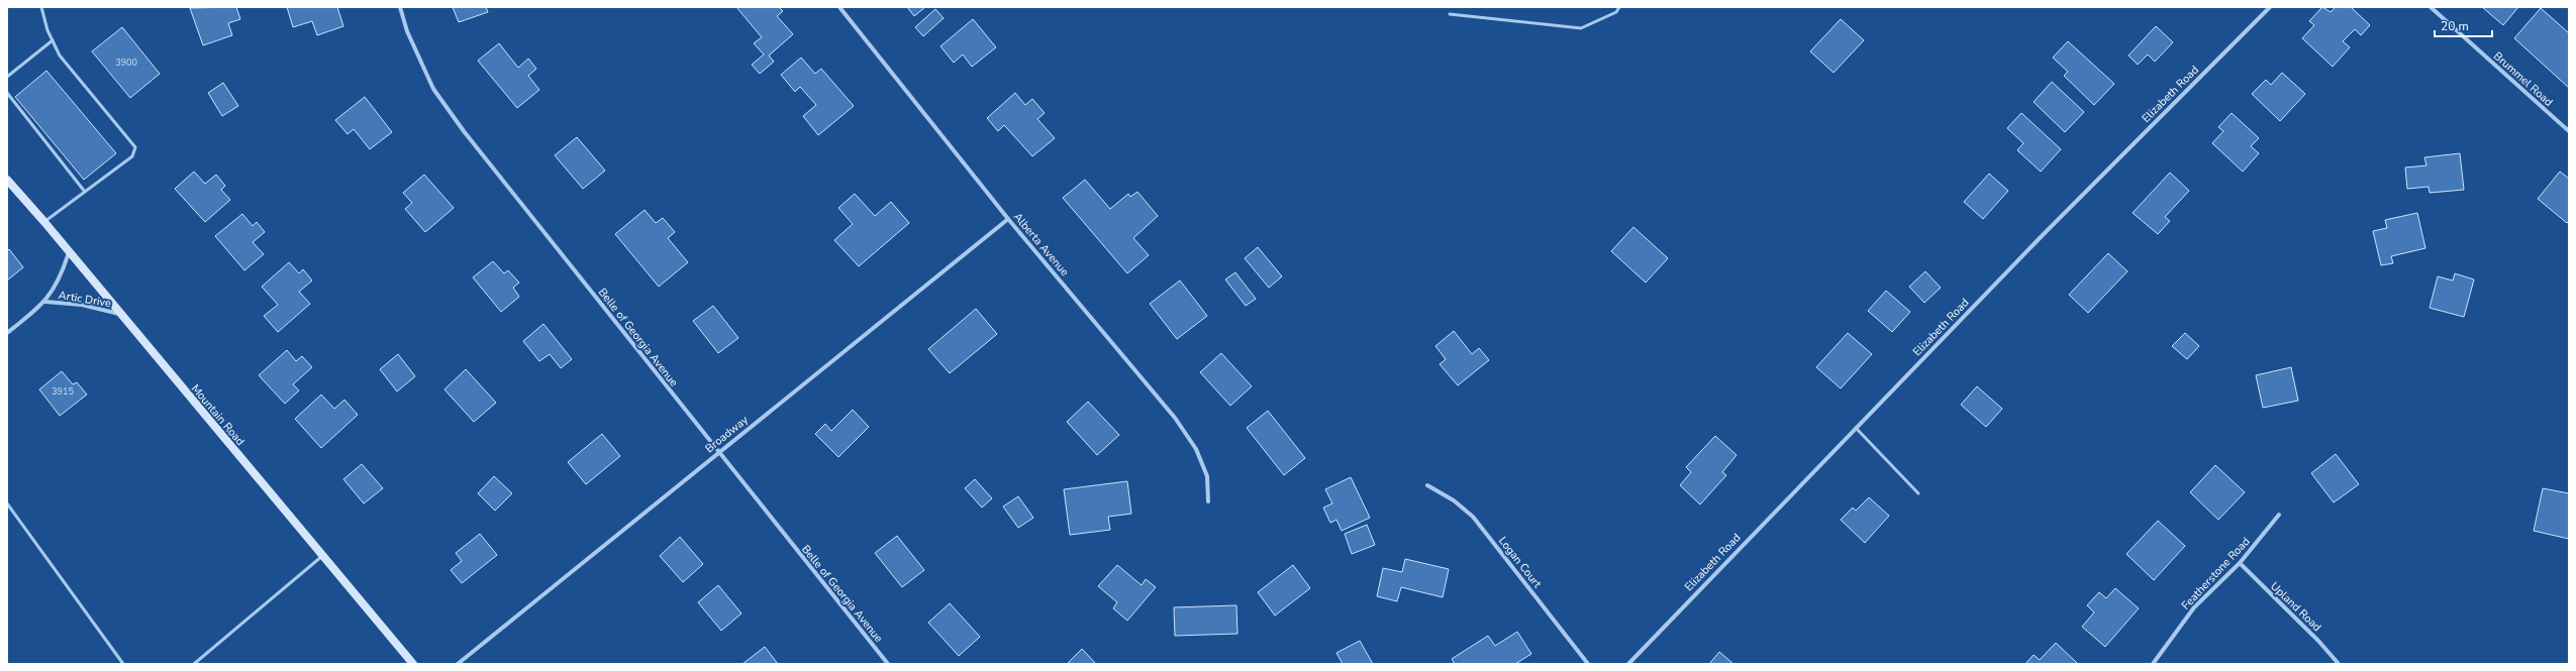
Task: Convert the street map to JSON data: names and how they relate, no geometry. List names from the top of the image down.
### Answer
{
  "streets": {
    "main road": ["Mountain Road"],
    "street": [
      "Brummel Road",
      "Elizabeth Road",
      "Alberta Avenue",
      "Artic Drive",
      "Belle of Georgia Avenue",
      "Broadway",
      "Logan Court",
      "Featherstone Road",
      "Upland Road"
    ]
  },
  "crossings": [
    ["Alberta Avenue", "Broadway"],
    ["Artic Drive", "Mountain Road"],
    ["Belle of Georgia Avenue", "Broadway"],
    ["Featherstone Road", "Upland Road"]
  ],
  "house_numbers": ["3900", "3915"],
  "scale_bar": "20 m"
}
